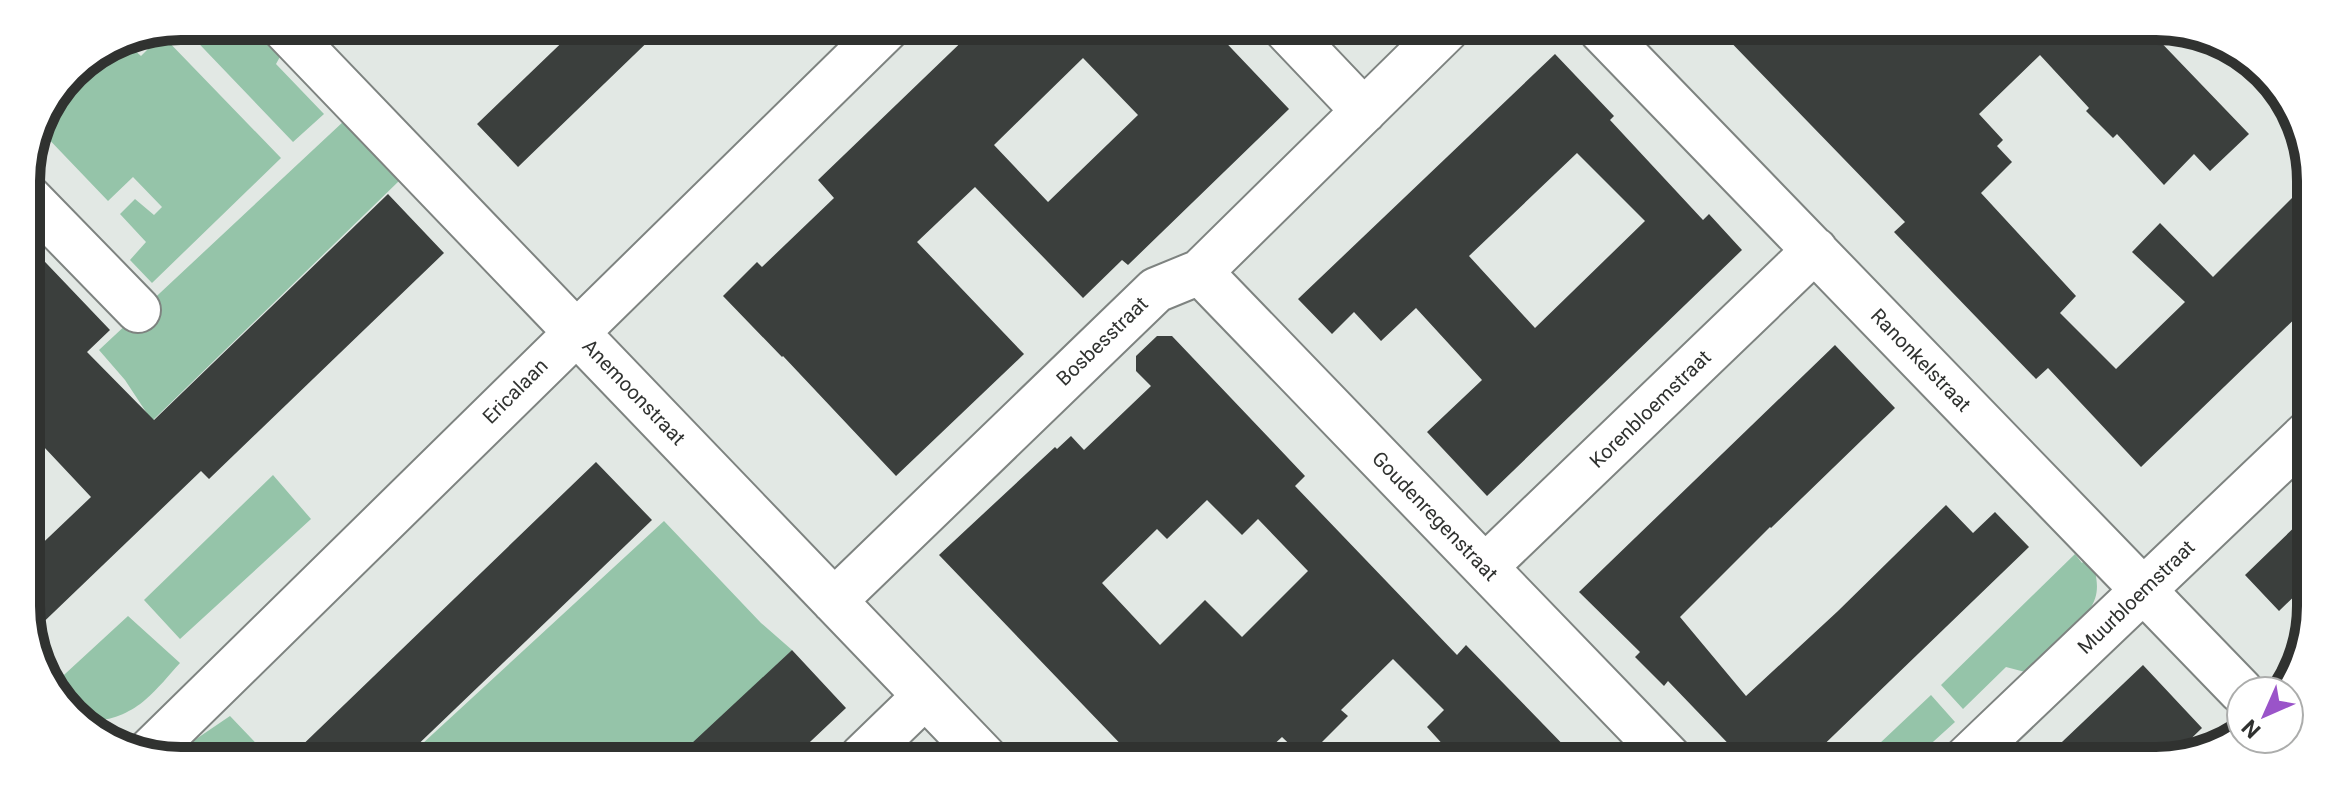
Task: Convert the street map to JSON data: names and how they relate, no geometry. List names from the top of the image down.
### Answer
{
  "streets": {
    "street": [
      "Bosbesstraat",
      "Ranonkelstraat",
      "Ericalaan",
      "Anemoonstraat",
      "Korenbloemstraat",
      "Goudenregenstraat",
      "Muurbloemstraat"
    ]
  },
  "crossings": [
    ["Bosbesstraat", "Anemoonstraat"],
    ["Bosbesstraat", "Goudenregenstraat"],
    ["Ranonkelstraat", "Korenbloemstraat"],
    ["Ranonkelstraat", "Muurbloemstraat"],
    ["Ericalaan", "Anemoonstraat"],
    ["Korenbloemstraat", "Goudenregenstraat"]
  ],
  "north": "bottom left"
}
